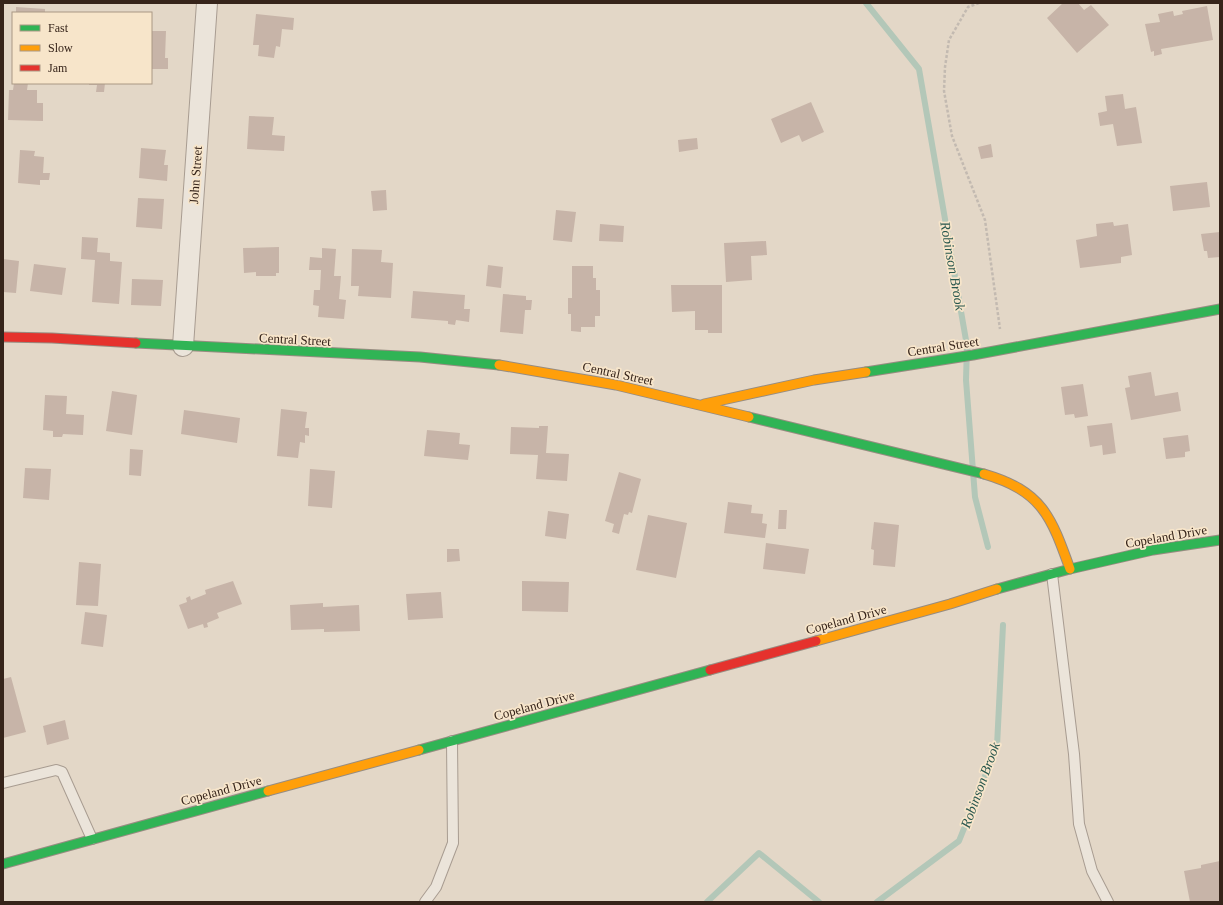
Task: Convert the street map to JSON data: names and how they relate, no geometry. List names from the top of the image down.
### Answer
{
  "streets": {
    "street": ["John Street", "Central Street", "Copeland Drive"]
  },
  "crossings": [
    ["John Street", "Central Street"]
  ],
  "water": ["Robinson Brook"],
  "legend": ["Fast", "Slow", "Jam"]
}
